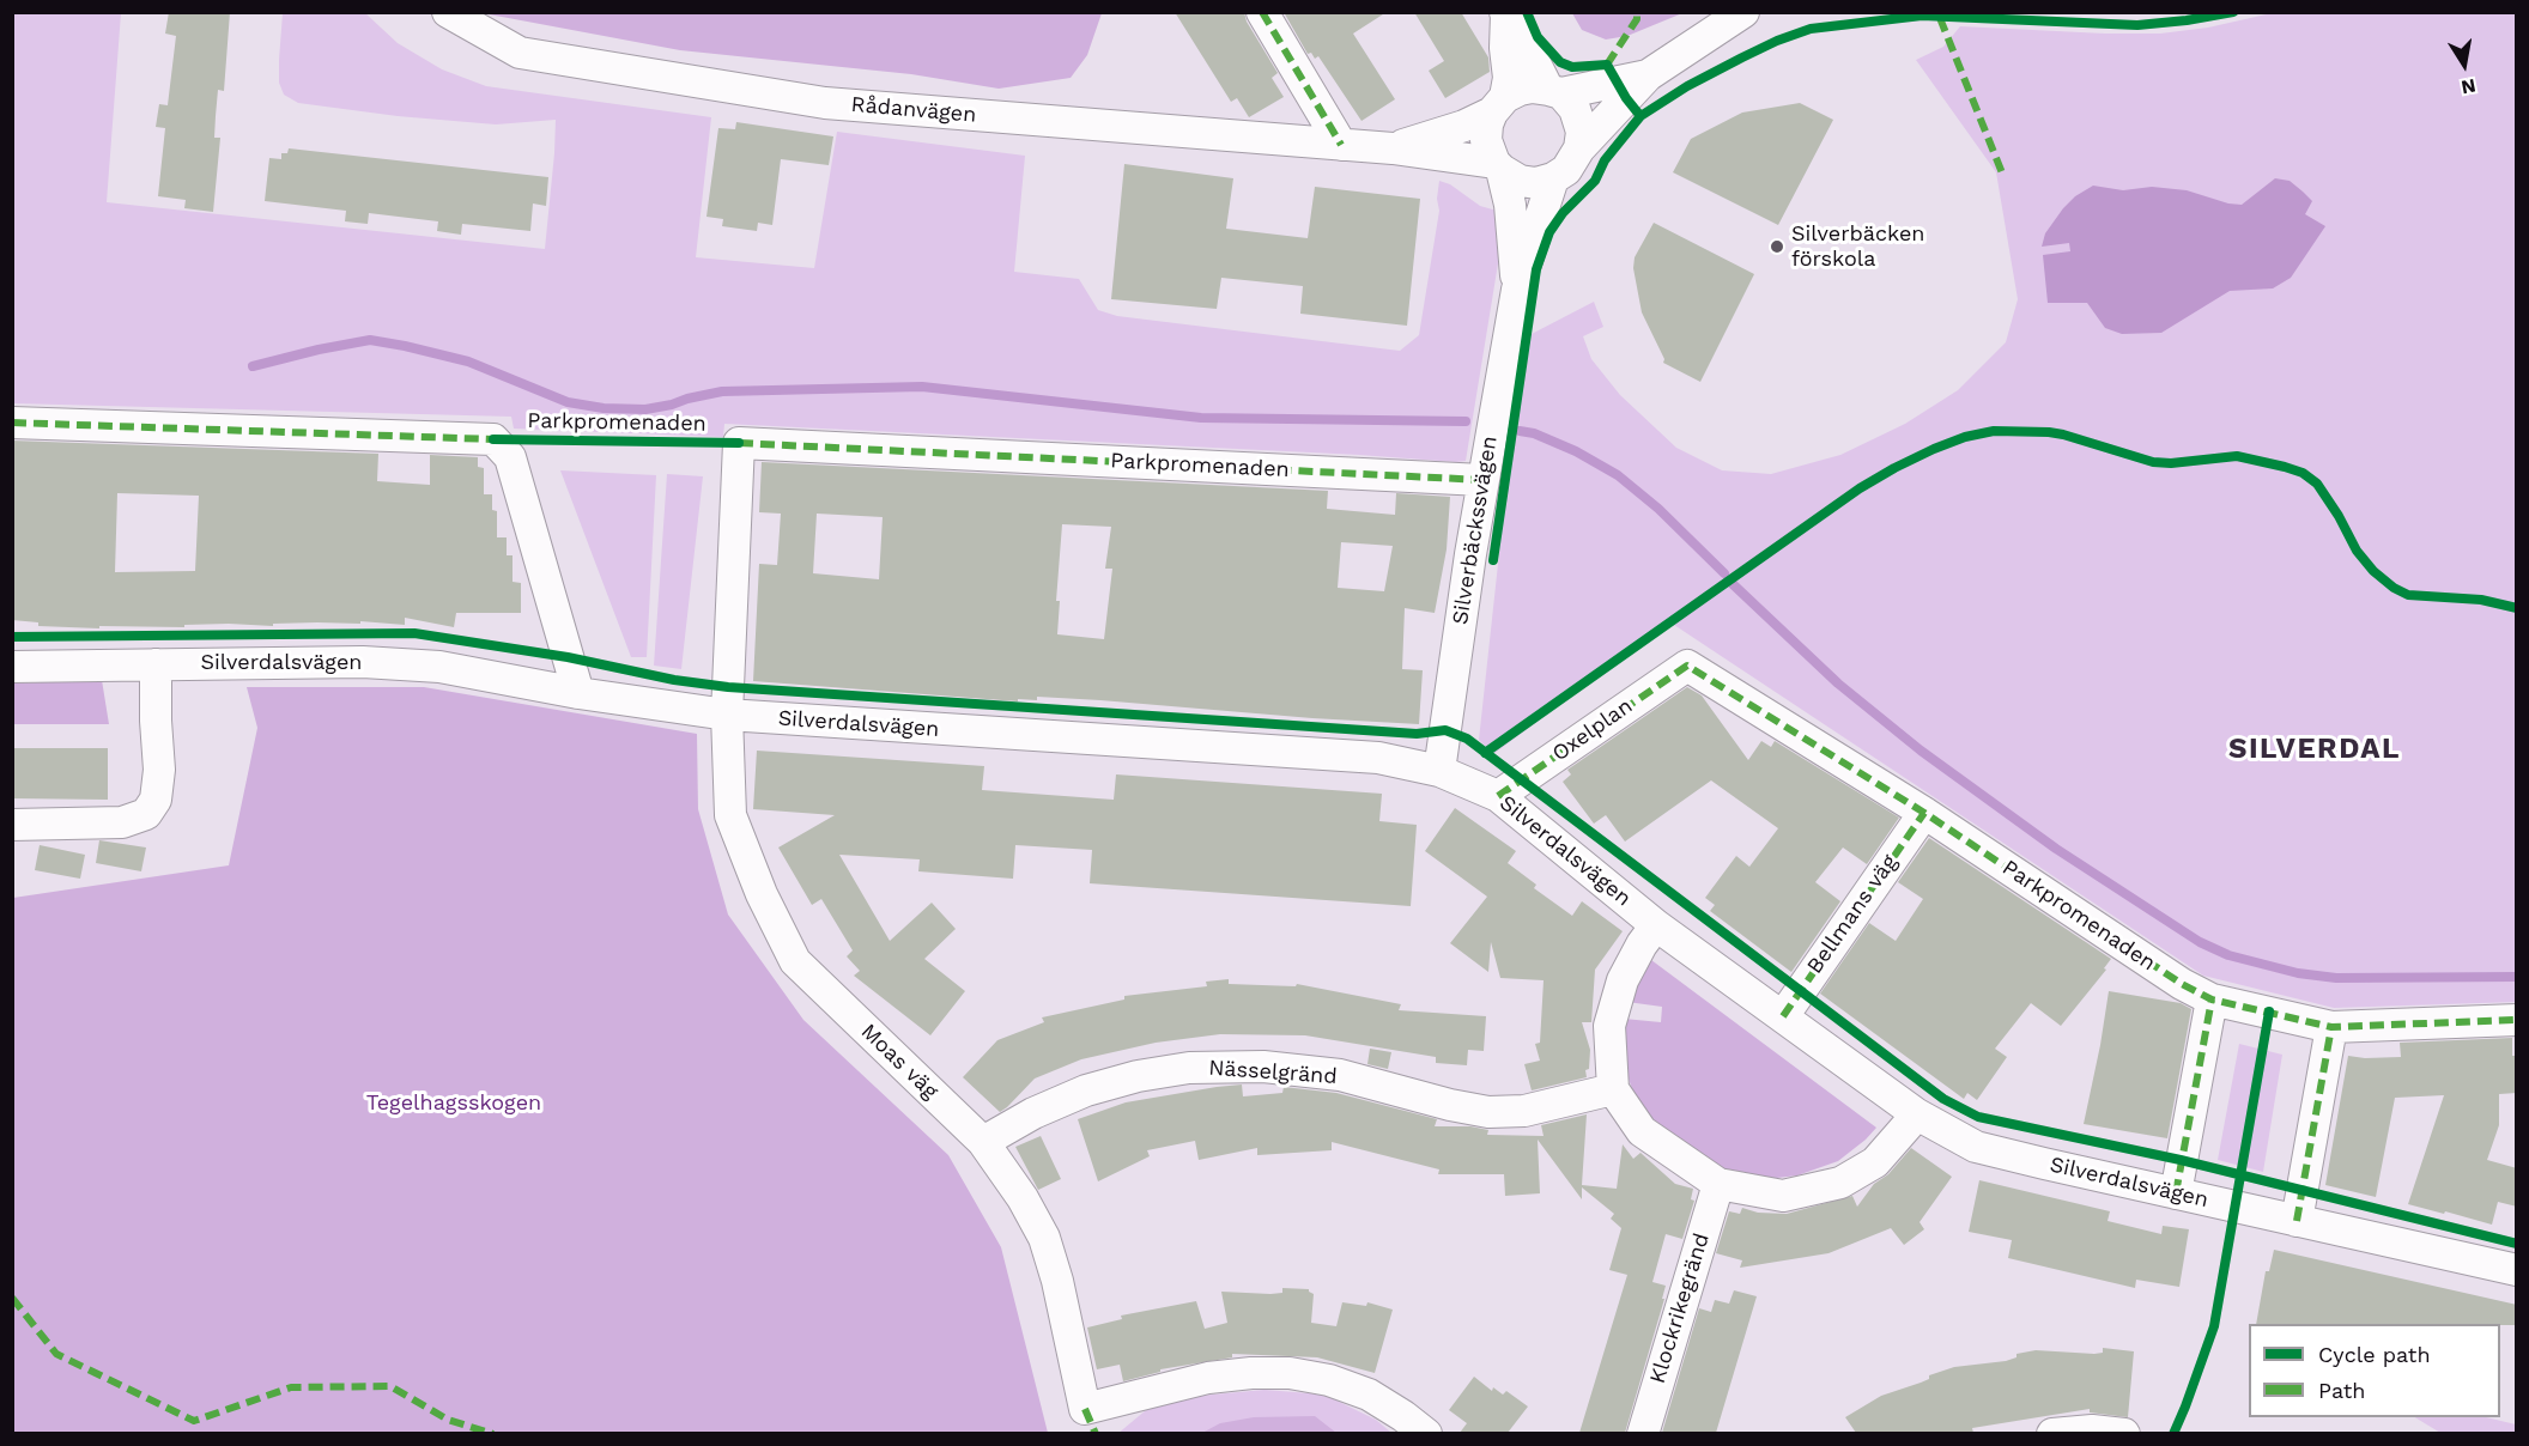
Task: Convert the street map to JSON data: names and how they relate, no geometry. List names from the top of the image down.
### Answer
{
  "streets": {
    "street": [
      "Rådanvägen",
      "Parkpromenaden",
      "Silverbäckssvägen",
      "Silverdalsvägen",
      "Oxelplan",
      "Bellmans väg",
      "Moas väg",
      "Nässelgränd",
      "Klockrikegränd"
    ]
  },
  "crossings": [
    ["Rådanvägen", "Silverbäckssvägen"],
    ["Parkpromenaden", "Silverbäckssvägen"],
    ["Parkpromenaden", "Oxelplan"],
    ["Parkpromenaden", "Bellmans väg"],
    ["Parkpromenaden", "Moas väg"],
    ["Silverbäckssvägen", "Silverdalsvägen"],
    ["Silverdalsvägen", "Oxelplan"],
    ["Silverdalsvägen", "Bellmans väg"],
    ["Silverdalsvägen", "Moas väg"],
    ["Moas väg", "Nässelgränd"]
  ],
  "districts": ["SILVERDAL"],
  "parks": ["Tegelhagsskogen"],
  "places": ["Silverbäcken förskola"],
  "legend": ["Cycle path", "Path"],
  "north": "bottom"
}
